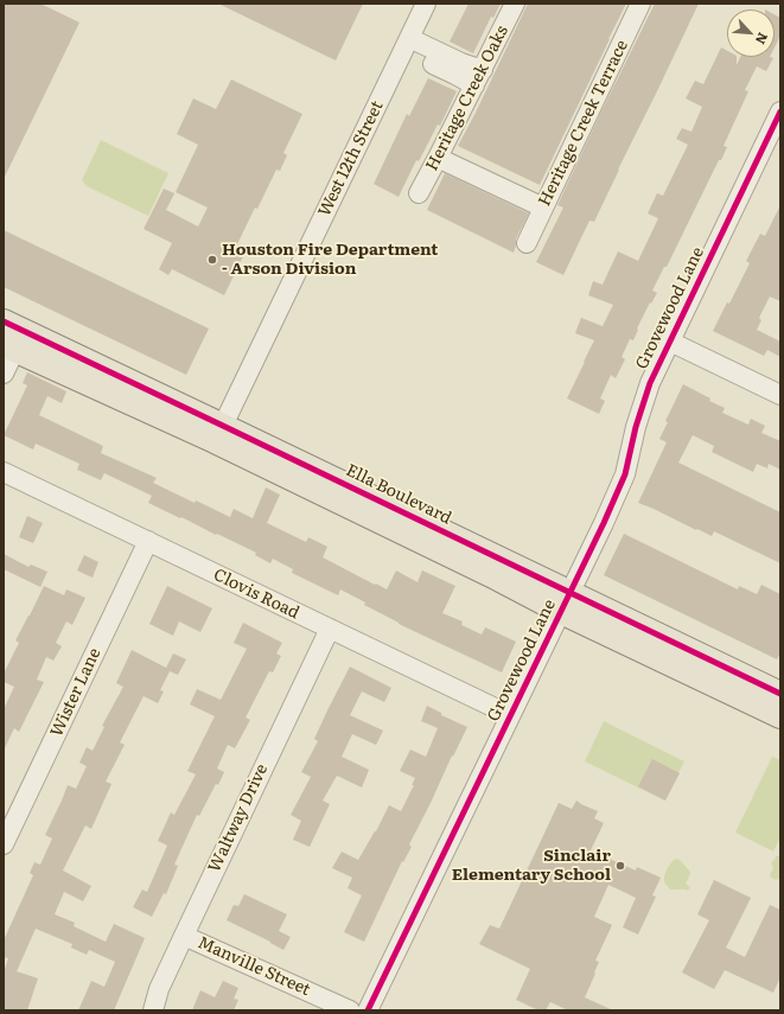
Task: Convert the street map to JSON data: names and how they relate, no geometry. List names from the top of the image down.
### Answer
{
  "streets": {
    "main road": ["Ella Boulevard"],
    "street": [
      "Heritage Creek Oaks",
      "Heritage Creek Terrace",
      "West 12th Street",
      "Grovewood Lane",
      "Clovis Road",
      "Wister Lane",
      "Waltway Drive",
      "Manville Street"
    ]
  },
  "crossings": [
    ["West 12th Street", "Ella Boulevard"],
    ["Grovewood Lane", "Ella Boulevard"],
    ["Grovewood Lane", "Clovis Road"],
    ["Clovis Road", "Wister Lane"],
    ["Clovis Road", "Waltway Drive"],
    ["Waltway Drive", "Manville Street"]
  ],
  "places": ["Houston Fire Department - Arson Division", "Sinclair Elementary School"],
  "north": "bottom right"
}
